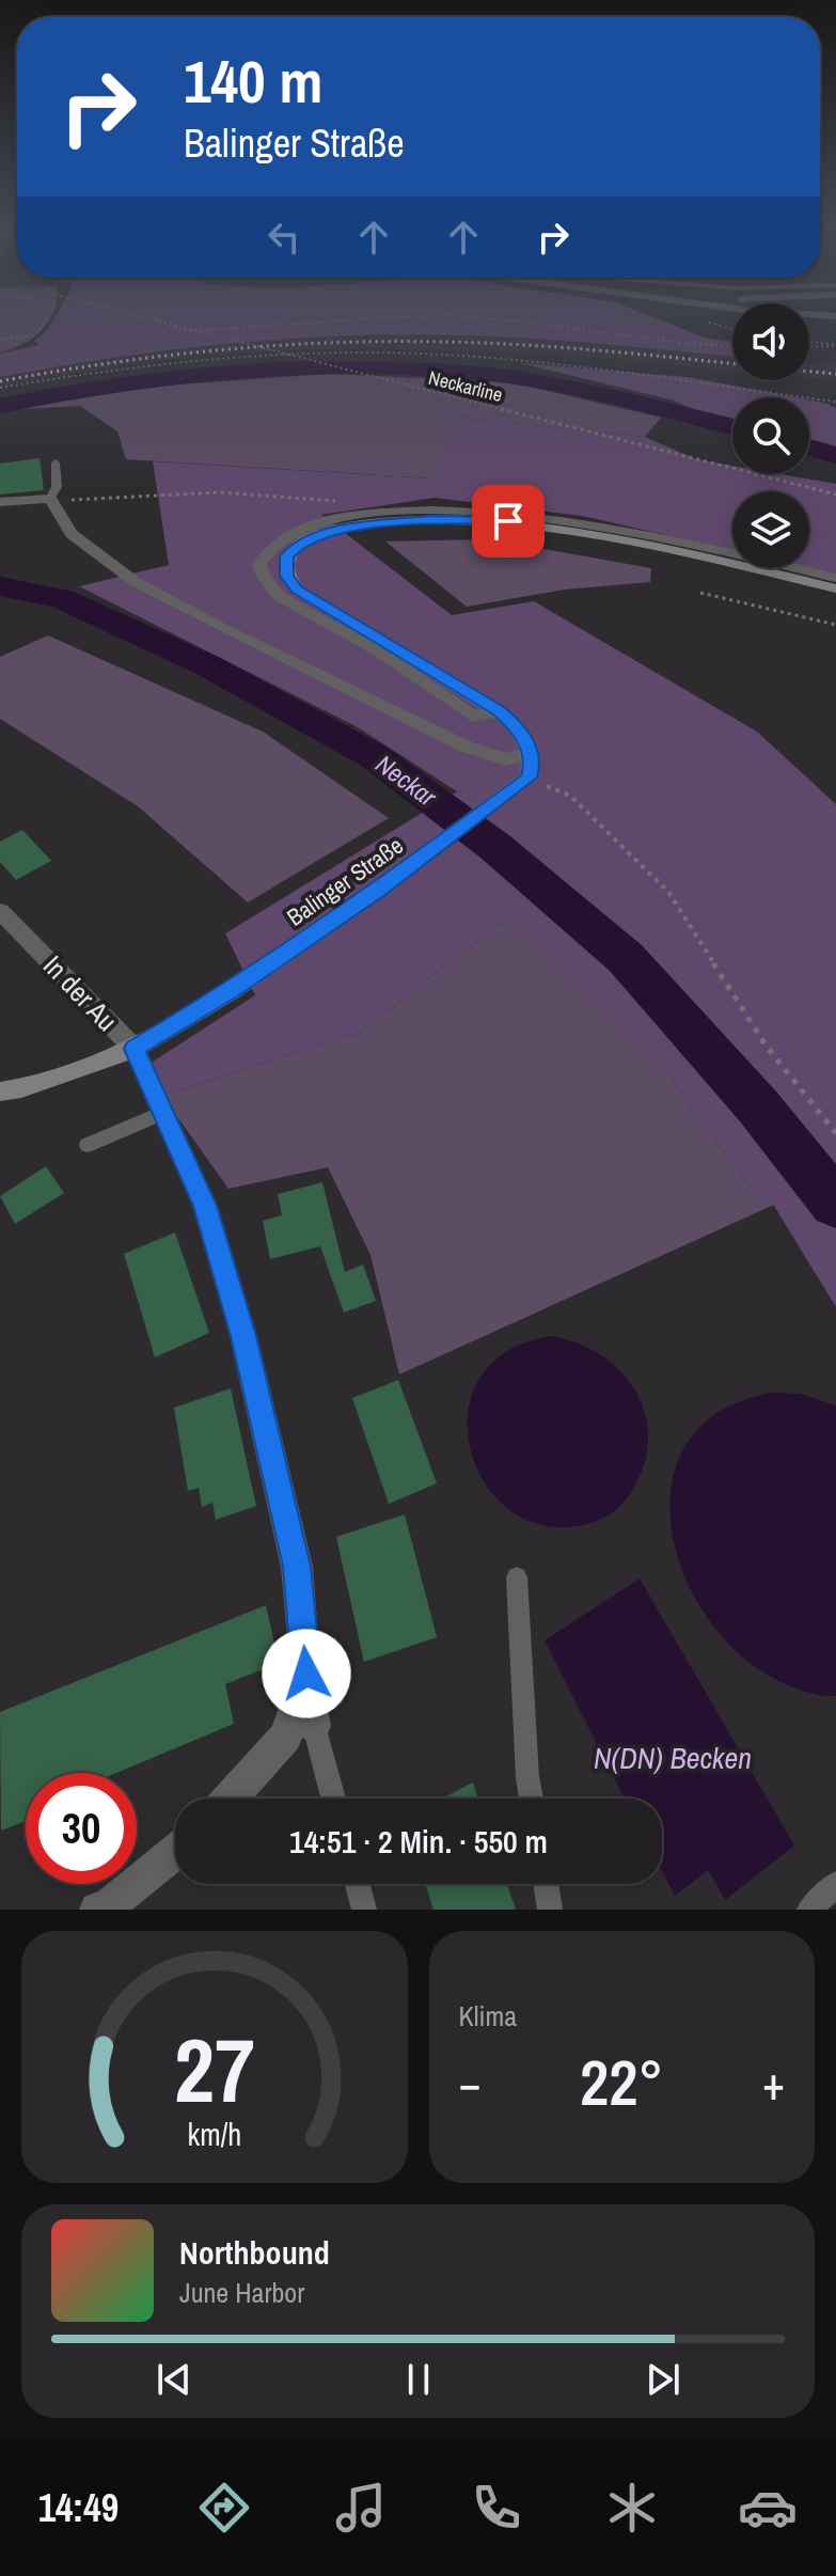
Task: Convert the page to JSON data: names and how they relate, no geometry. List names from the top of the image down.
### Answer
{
  "streets": {
    "main road": ["Balinger Straße"],
    "street": ["In der Au"],
    "path": ["Neckarline"]
  },
  "crossings": [
    ["Balinger Straße", "In der Au"]
  ],
  "water": ["Neckar", "N(DN) Becken"],
  "page": {
    "turn": ["140 m", "Balinger Straße"],
    "limit": "30",
    "trip": "14:51 · 2 Min. · 550 m",
    "tile": "Klima",
    "heat": ["−", "22°", "+"],
    "song": ["Northbound", "June Harbor"],
    "tabs": "14:49",
    "gauge": ["27", "km/h"]
  }
}
